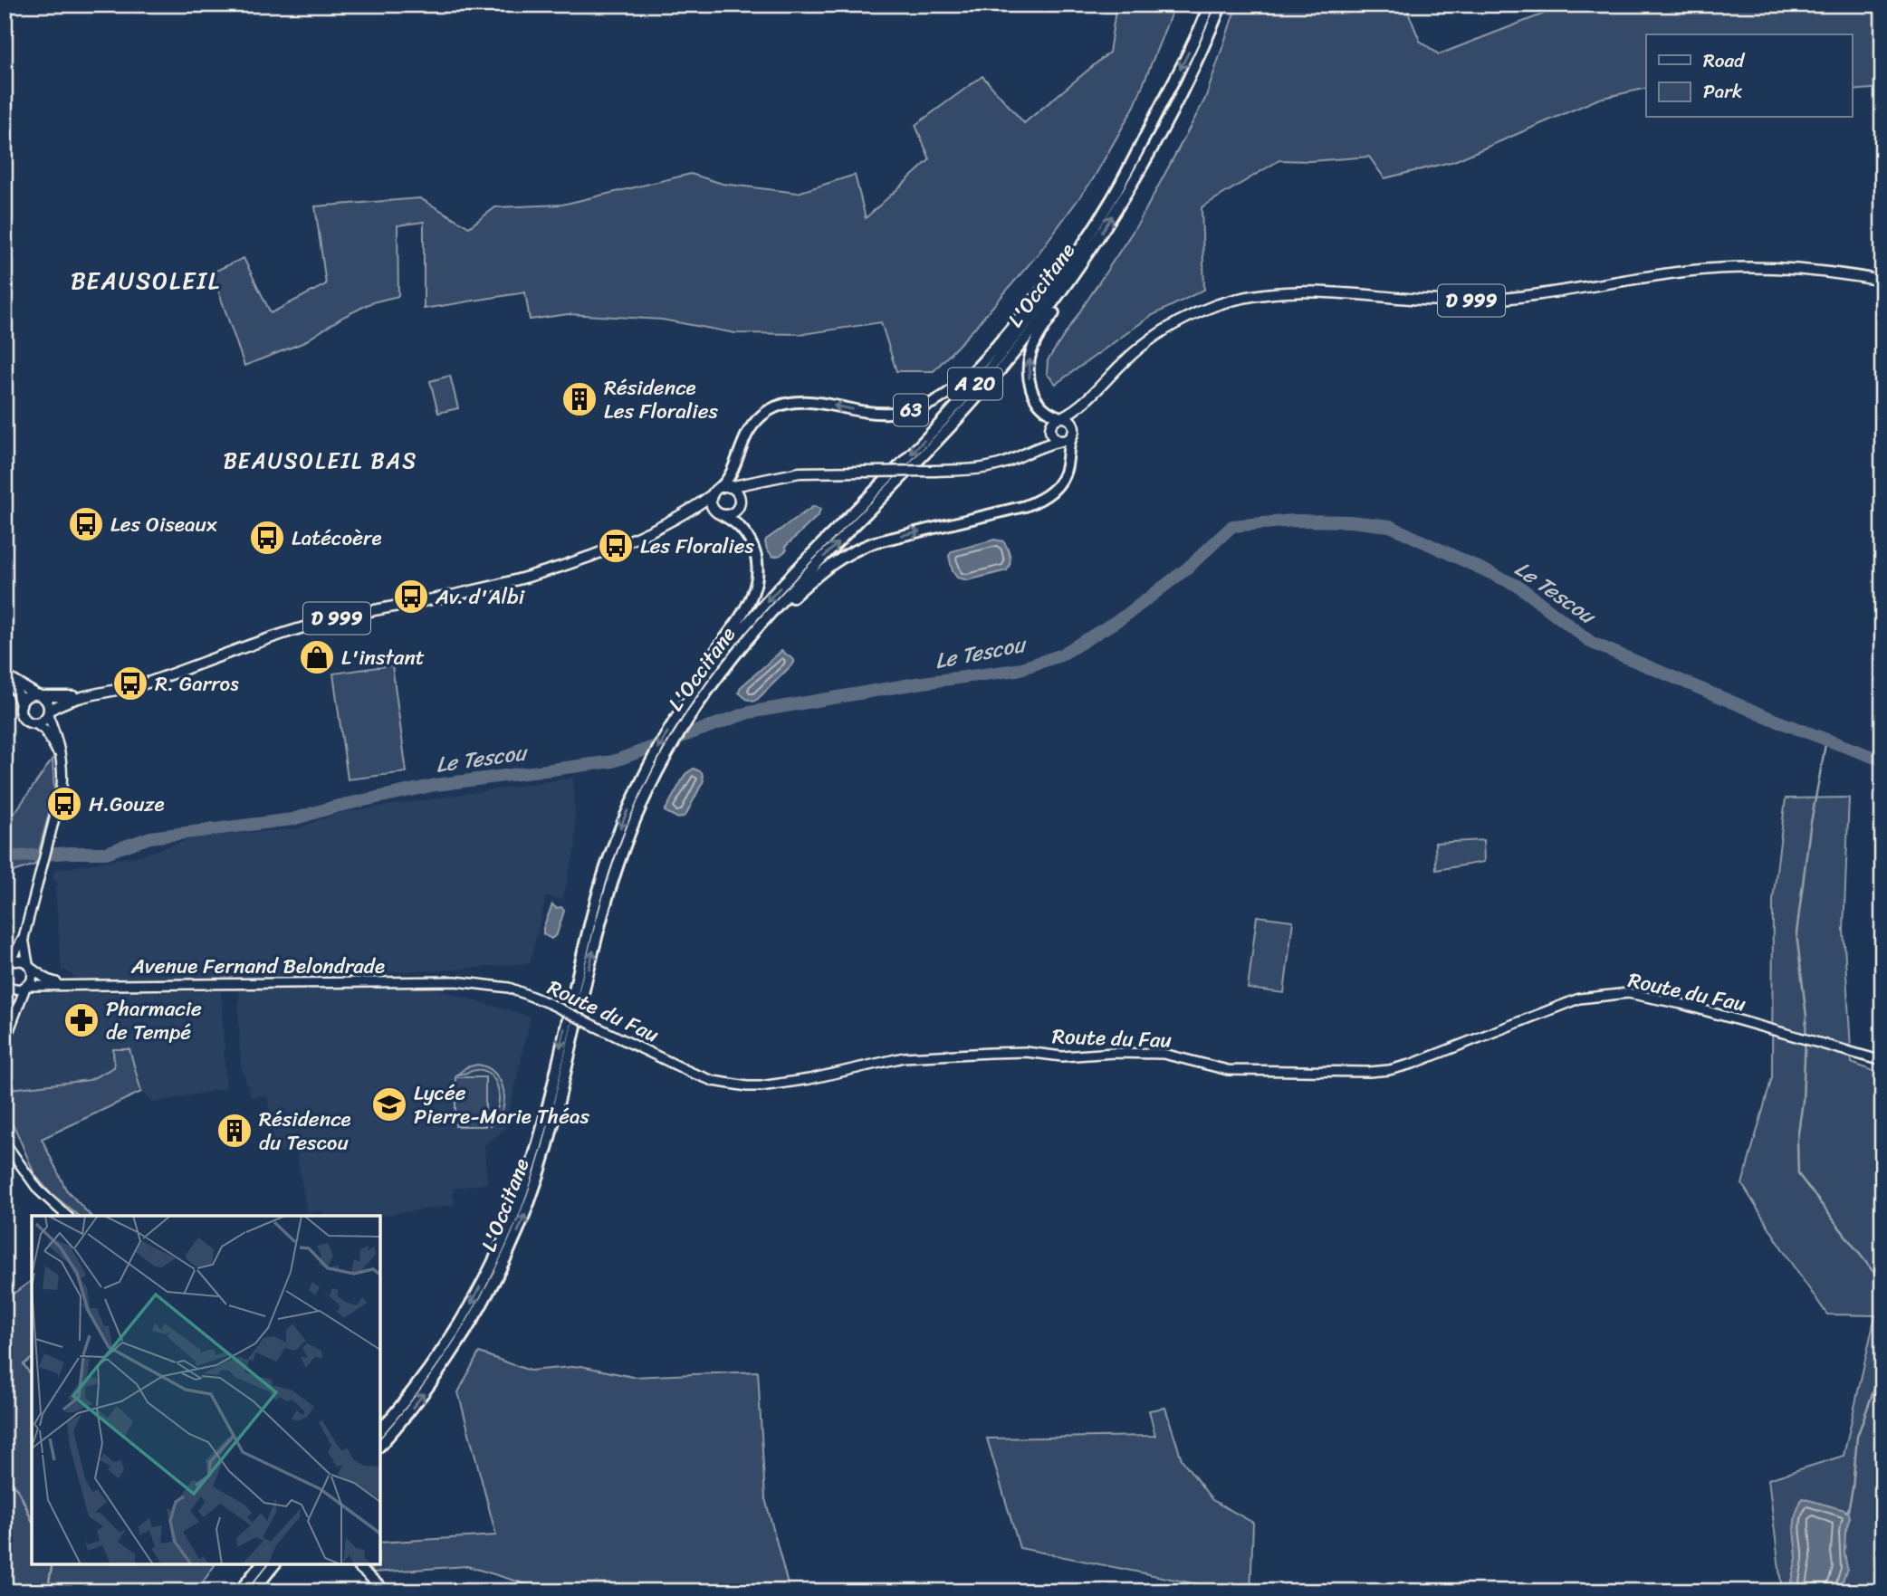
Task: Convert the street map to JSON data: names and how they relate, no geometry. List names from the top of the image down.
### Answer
{
  "streets": {
    "highway": ["L'Occitane", "A 20", "63"],
    "main road": ["D 999"],
    "street": ["Avenue Fernand Belondrade", "Route du Fau"]
  },
  "crossings": [
    ["L'Occitane", "63"],
    ["D 999", "63"],
    ["Avenue Fernand Belondrade", "Route du Fau"]
  ],
  "districts": ["BEAUSOLEIL", "BEAUSOLEIL BAS"],
  "water": ["Le Tescou"],
  "places": {
    "building": ["Résidence Les Floralies", "Résidence du Tescou"],
    "bus stop": [
      "Les Oiseaux",
      "Latécoère",
      "Les Floralies",
      "Av. d'Albi",
      "R. Garros",
      "H.Gouze"
    ],
    "shop": ["L'instant"],
    "pharmacy": ["Pharmacie de Tempé"],
    "school or university": ["Lycée Pierre-Marie Théas"]
  },
  "legend": ["Road", "Park"]
}
